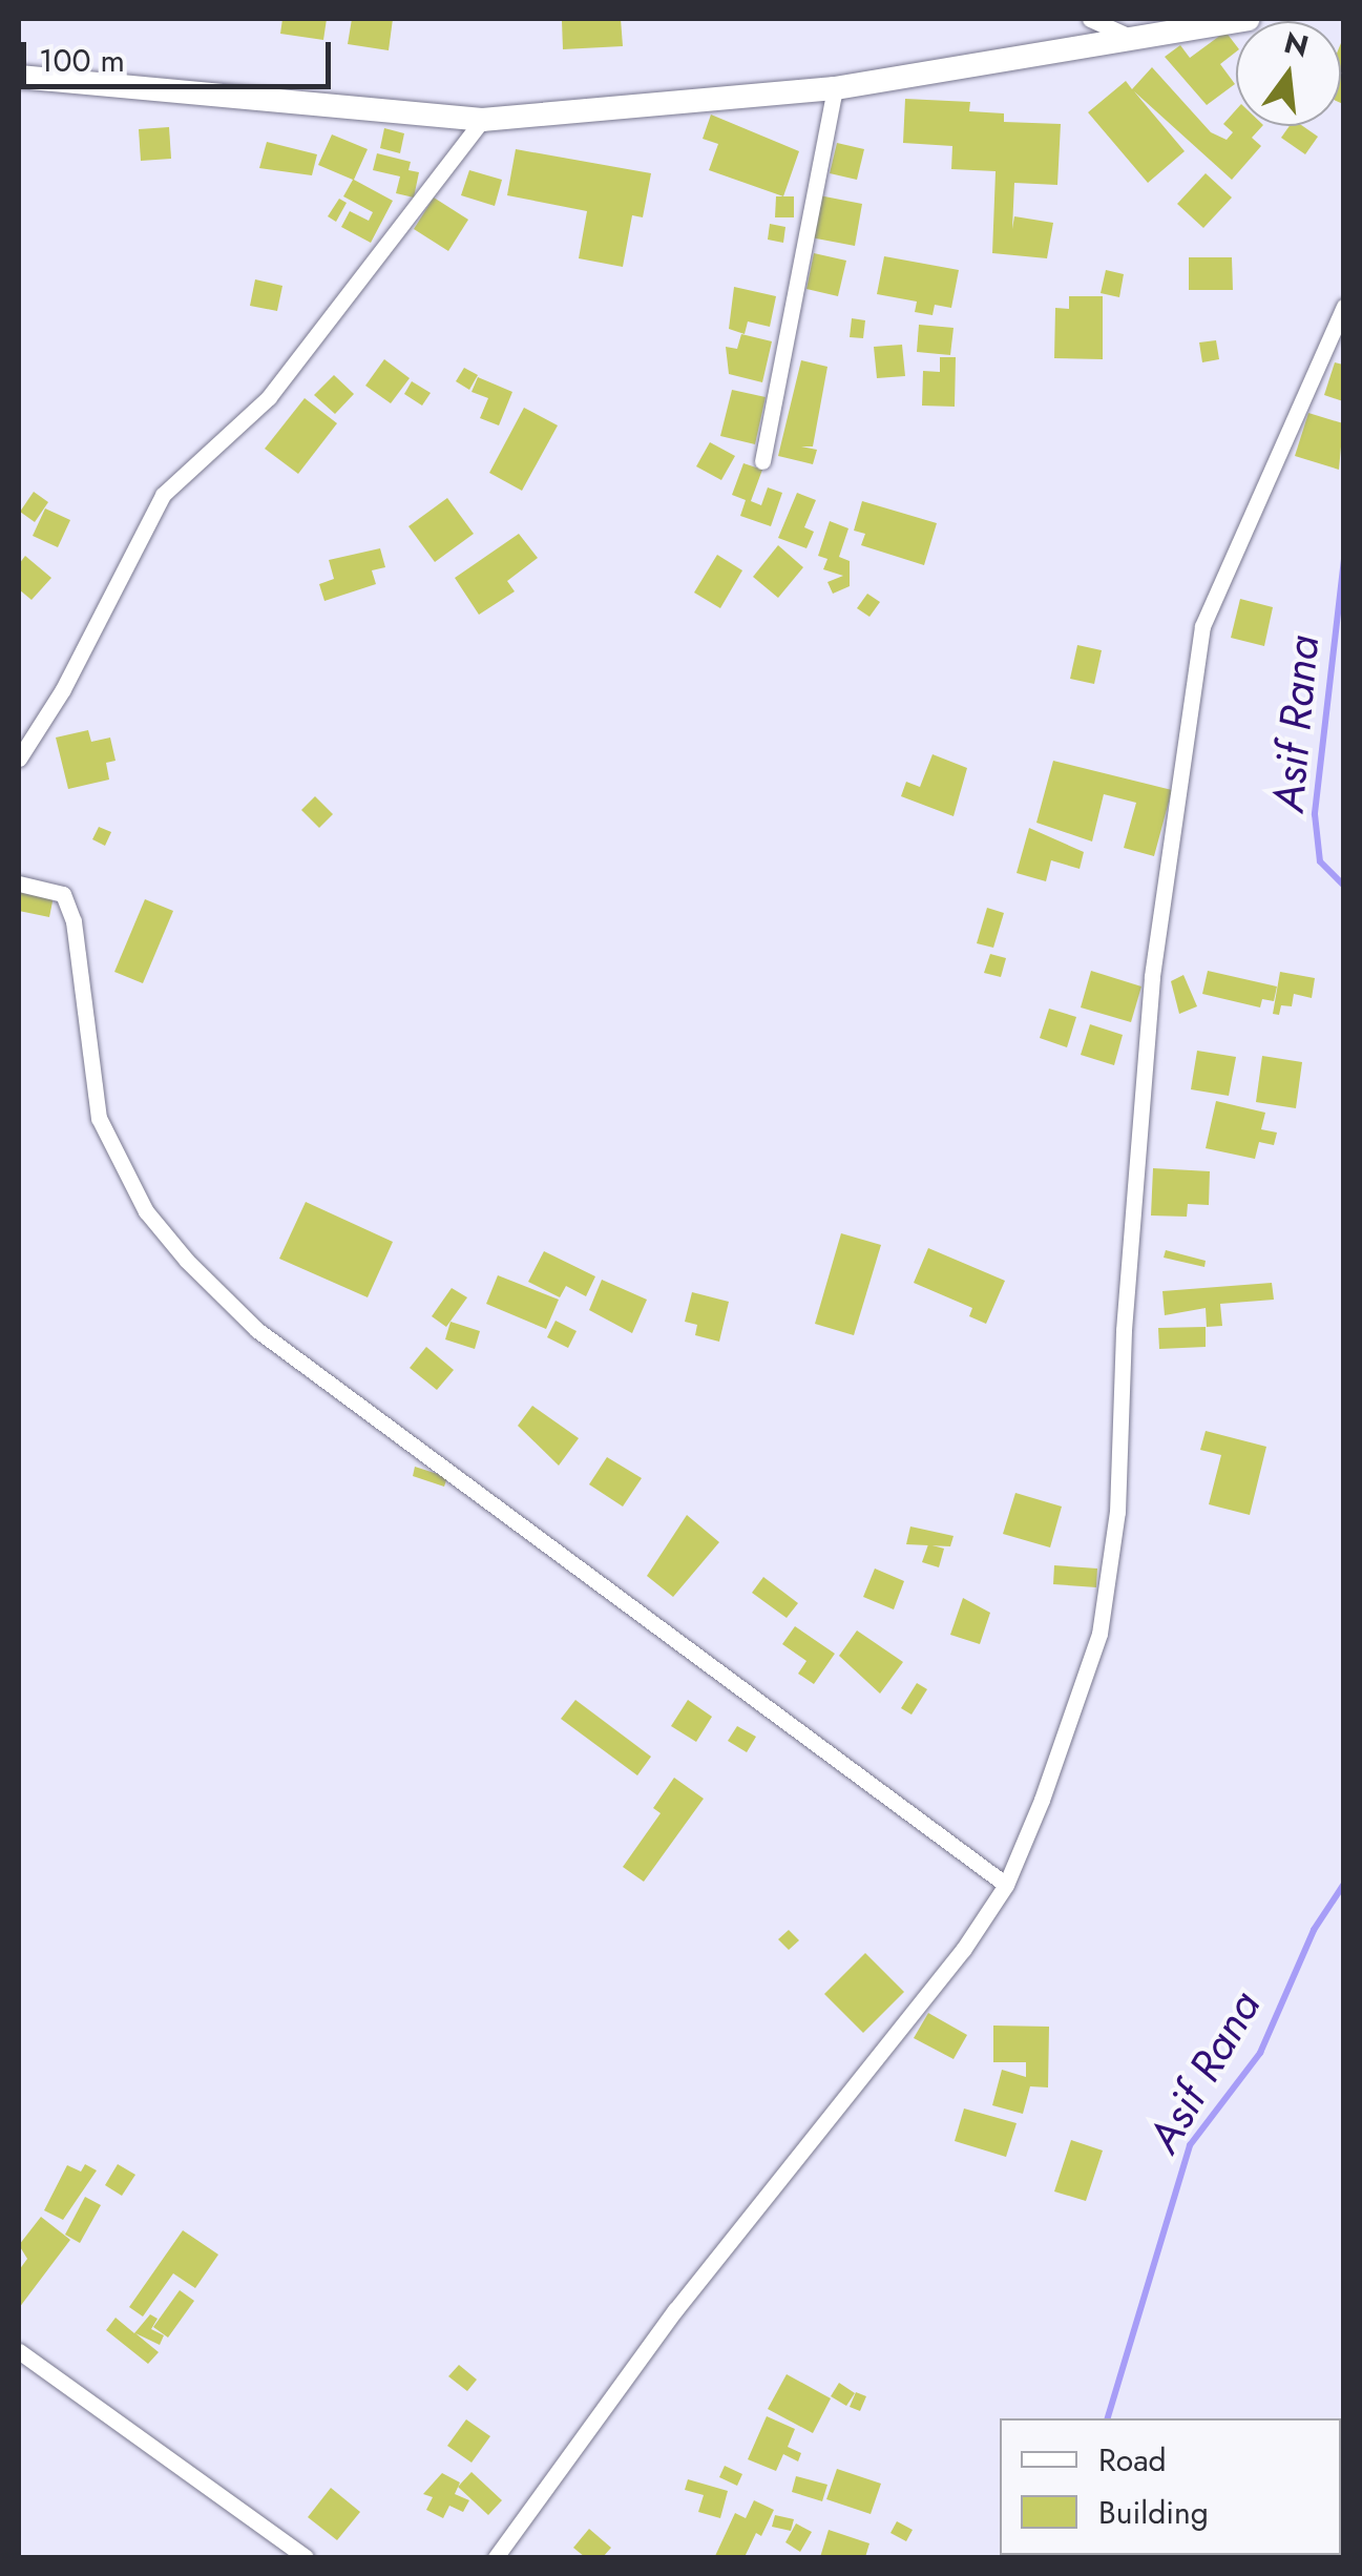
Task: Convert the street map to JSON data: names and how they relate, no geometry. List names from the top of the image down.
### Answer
{
  "water": ["Asif Rana"],
  "legend": ["Road", "Building"],
  "scale_bar": "100 m",
  "north": "top"
}
